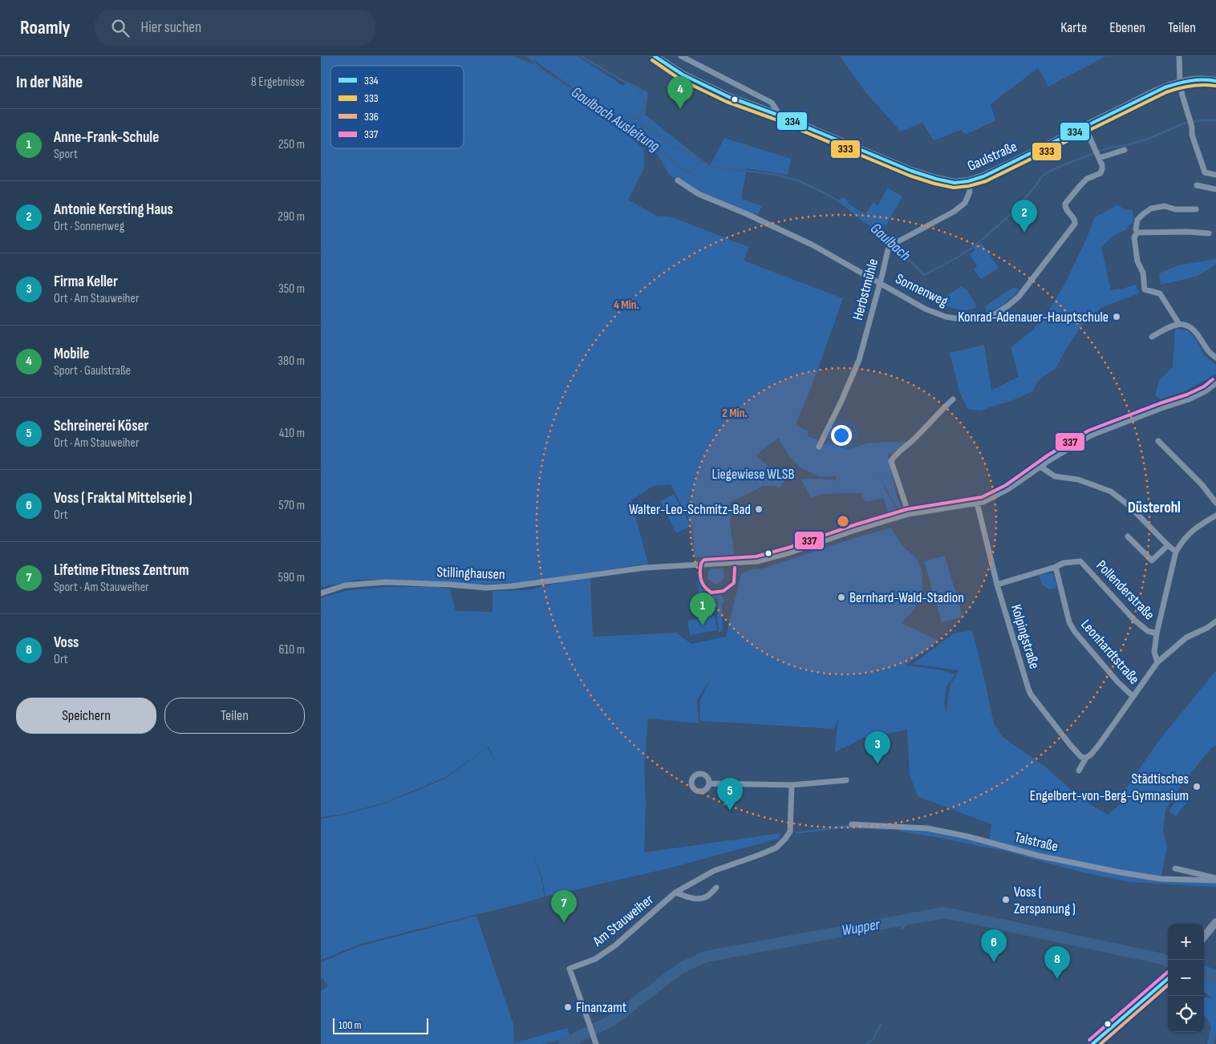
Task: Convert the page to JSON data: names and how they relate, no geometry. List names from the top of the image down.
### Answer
{
  "streets": {
    "main road": ["Gaulstraße"],
    "street": [
      "Herbstmühle",
      "Sonnenweg",
      "Stillinghausen",
      "Pollenderstraße",
      "Kolpingstraße",
      "Leonhardtstraße",
      "Talstraße",
      "Am Stauweiher"
    ]
  },
  "crossings": [
    ["Gaulstraße", "Herbstmühle"],
    ["Herbstmühle", "Sonnenweg"],
    ["Stillinghausen", "Kolpingstraße"],
    ["Pollenderstraße", "Leonhardtstraße"]
  ],
  "districts": ["Düsterohl"],
  "water": ["Gaulbach Ausleitung", "Gaulbach", "Wupper"],
  "parks": ["Liegewiese WLSB"],
  "places": [
    "Konrad-Adenauer-Hauptschule",
    "Walter-Leo-Schmitz-Bad",
    "Bernhard-Wald-Stadion",
    "Städtisches Engelbert-von-Berg-Gymnasium",
    "Voss ( Zerspanung )",
    "Finanzamt"
  ],
  "lines": [
    "transit line 334",
    "transit line 333",
    "transit line 337",
    "transit line 336"
  ],
  "legend": [
    "334",
    "333",
    "336",
    "337"
  ],
  "scale_bar": "100 m",
  "page": {
    "header": "Roamly",
    "search": "Hier suchen",
    "nav": ["Karte", "Ebenen", "Teilen"],
    "heading": ["In der Nähe", "8 Ergebnisse"],
    "pins": [
      "4",
      "2",
      "1",
      "3",
      "5",
      "7",
      "6",
      "8"
    ],
    "list": [
      {
        "mark": "1",
        "name": "Anne-Frank-Schule",
        "note": "Sport",
        "value": "250 m"
      },
      {
        "mark": "2",
        "name": "Antonie Kersting Haus",
        "note": "Ort · Sonnenweg",
        "value": "290 m"
      },
      {
        "mark": "3",
        "name": "Firma Keller",
        "note": "Ort · Am Stauweiher",
        "value": "350 m"
      },
      {
        "mark": "4",
        "name": "Mobile",
        "note": "Sport · Gaulstraße",
        "value": "380 m"
      },
      {
        "mark": "5",
        "name": "Schreinerei Köser",
        "note": "Ort · Am Stauweiher",
        "value": "410 m"
      },
      {
        "mark": "6",
        "name": "Voss ( Fraktal Mittelserie )",
        "note": "Ort",
        "value": "570 m"
      },
      {
        "mark": "7",
        "name": "Lifetime Fitness Zentrum",
        "note": "Sport · Am Stauweiher",
        "value": "590 m"
      },
      {
        "mark": "8",
        "name": "Voss",
        "note": "Ort",
        "value": "610 m"
      }
    ],
    "buttons": ["Speichern", "Teilen"],
    "map_buttons": ["+", "−"],
    "scale": "100 m"
  },
  "rings": ["4 Min.", "2 Min."]
}
